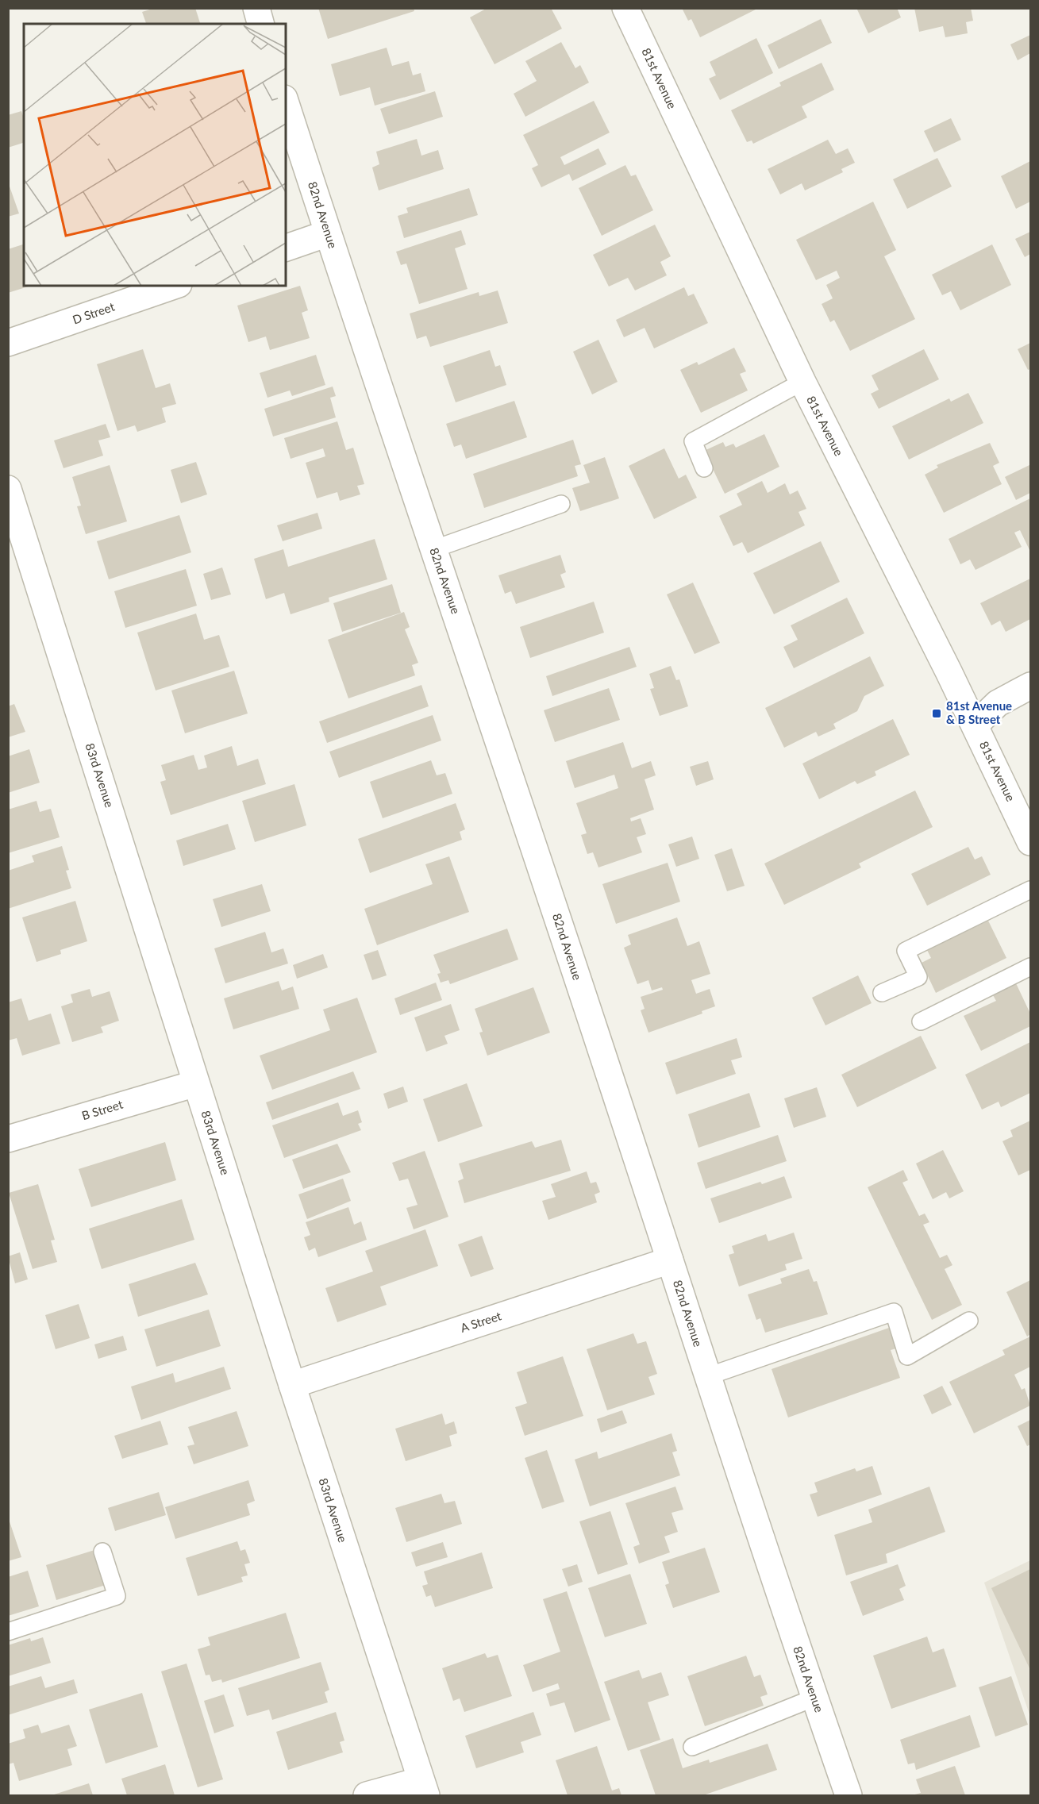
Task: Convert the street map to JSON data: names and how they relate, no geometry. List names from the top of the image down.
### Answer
{
  "streets": {
    "street": [
      "81st Avenue",
      "82nd Avenue",
      "D Street",
      "83rd Avenue",
      "B Street",
      "A Street"
    ]
  },
  "crossings": [
    ["82nd Avenue", "A Street"],
    ["83rd Avenue", "B Street"],
    ["83rd Avenue", "A Street"]
  ],
  "places": {
    "transit": ["81st Avenue & B Street"]
  }
}
